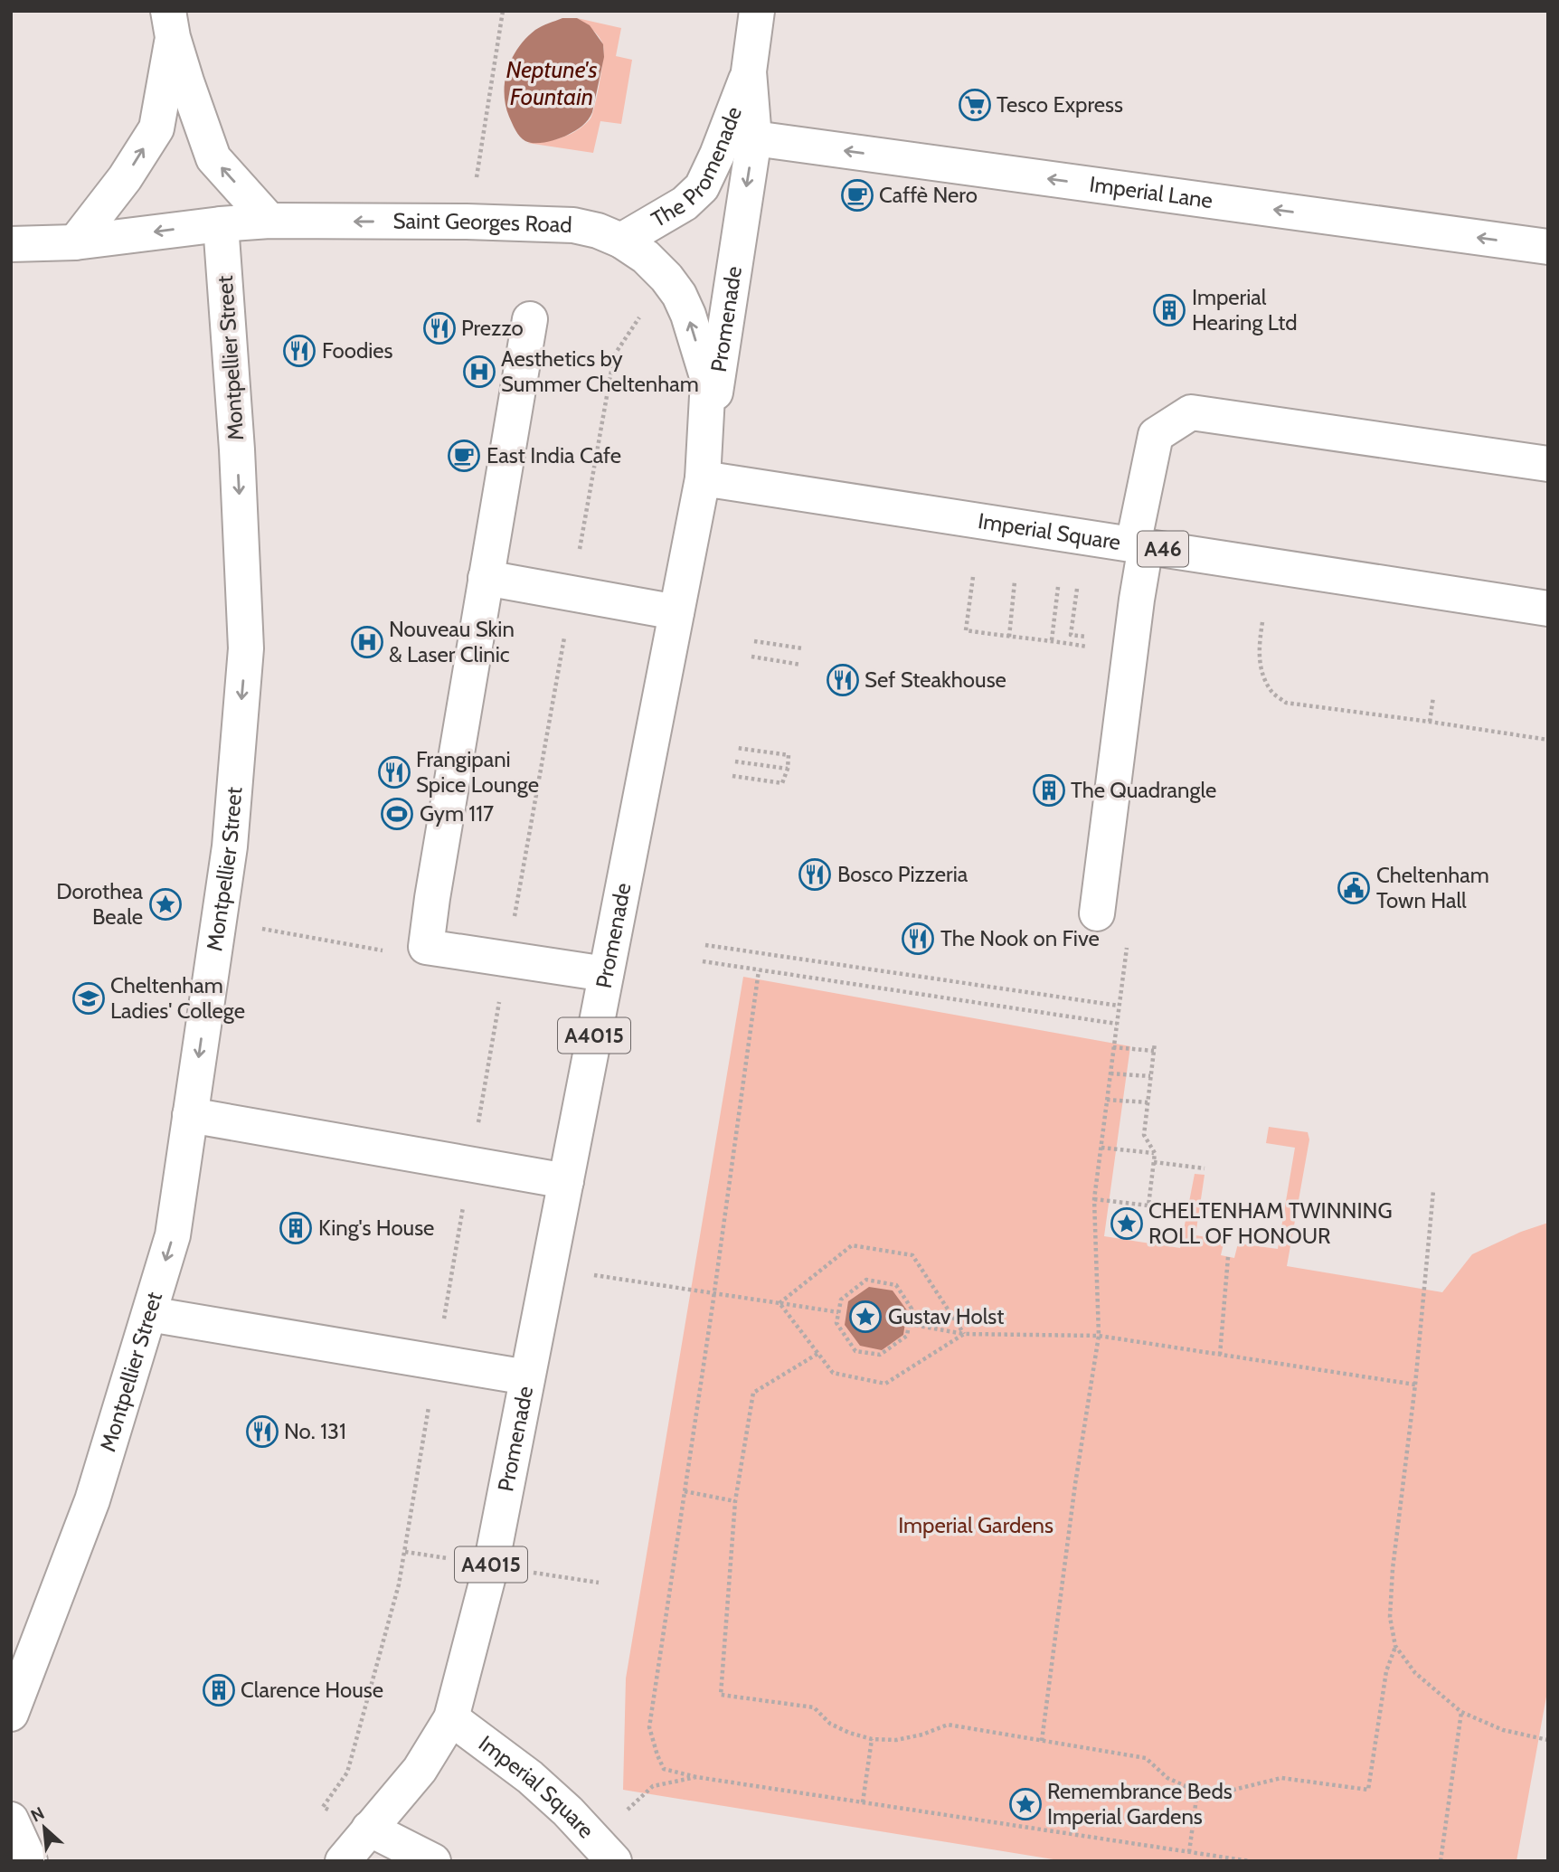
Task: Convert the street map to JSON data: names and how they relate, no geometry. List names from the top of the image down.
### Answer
{
  "streets": {
    "street": [
      "The Promenade",
      "Imperial Lane",
      "Saint Georges Road",
      "Promenade",
      "Montpellier Street",
      "Imperial Square",
      "A46",
      "A4015"
    ]
  },
  "crossings": [
    ["The Promenade", "Saint Georges Road"],
    ["The Promenade", "Promenade"],
    ["Imperial Lane", "Promenade"],
    ["Saint Georges Road", "Promenade"],
    ["Saint Georges Road", "Montpellier Street"],
    ["Saint Georges Road", "Imperial Square"],
    ["Promenade", "Imperial Square"],
    ["Promenade", "A4015"]
  ],
  "one_way": ["Imperial Lane", "Montpellier Street"],
  "water": ["Neptune's Fountain"],
  "parks": ["Imperial Gardens"],
  "places": {
    "supermarket": ["Tesco Express"],
    "cafe": ["Caffè Nero", "East India Cafe"],
    "building": [
      "Imperial Hearing Ltd",
      "The Quadrangle",
      "King's House",
      "Clarence House"
    ],
    "restaurant": [
      "Prezzo",
      "Foodies",
      "Sef Steakhouse",
      "Frangipani Spice Lounge",
      "Bosco Pizzeria",
      "The Nook on Five",
      "No. 131"
    ],
    "hospital": ["Aesthetics by Summer Cheltenham", "Nouveau Skin & Laser Clinic"],
    "sports": ["Gym 117"],
    "public building": ["Cheltenham Town Hall"],
    "place": [
      "Dorothea Beale",
      "CHELTENHAM TWINNING ROLL OF HONOUR",
      "Gustav Holst",
      "Remembrance Beds Imperial Gardens"
    ],
    "school or university": ["Cheltenham Ladies' College"]
  },
  "north": "top left"
}
